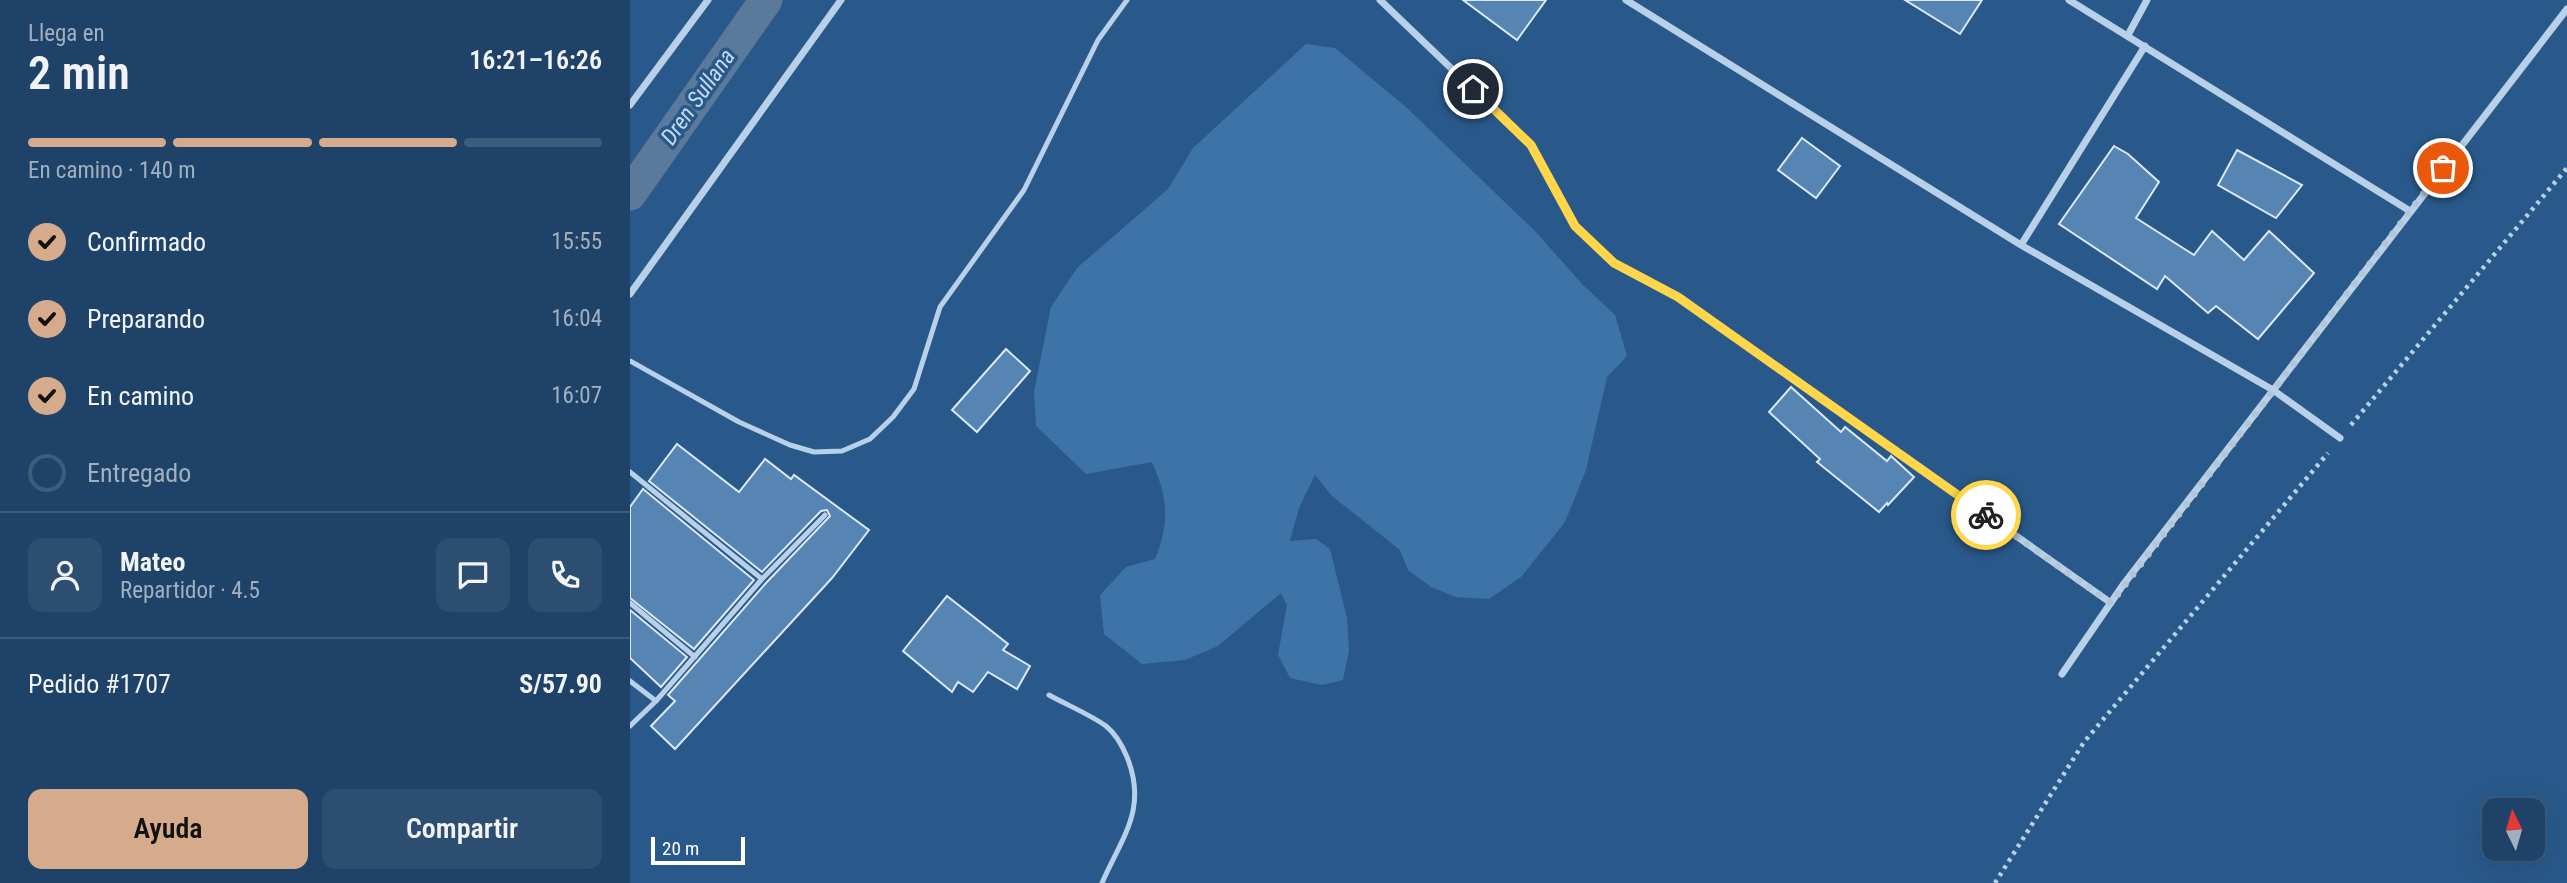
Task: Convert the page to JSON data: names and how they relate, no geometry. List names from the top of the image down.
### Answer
{
  "water": ["Dren Sullana"],
  "scale_bar": "20 m",
  "north": "top",
  "page": {
    "heading": ["2 min", "Llega en", "16:21–16:26"],
    "panel": [
      "Mateo",
      "Repartidor · 4.5",
      "Pedido #1707",
      "S/57.90"
    ],
    "bar": "En camino · 140 m",
    "list": [
      ["Confirmado", "15:55"],
      ["Preparando", "16:04"],
      ["En camino", "16:07"],
      "Entregado"
    ],
    "buttons": ["Ayuda", "Compartir"],
    "scale": "20 m"
  }
}
